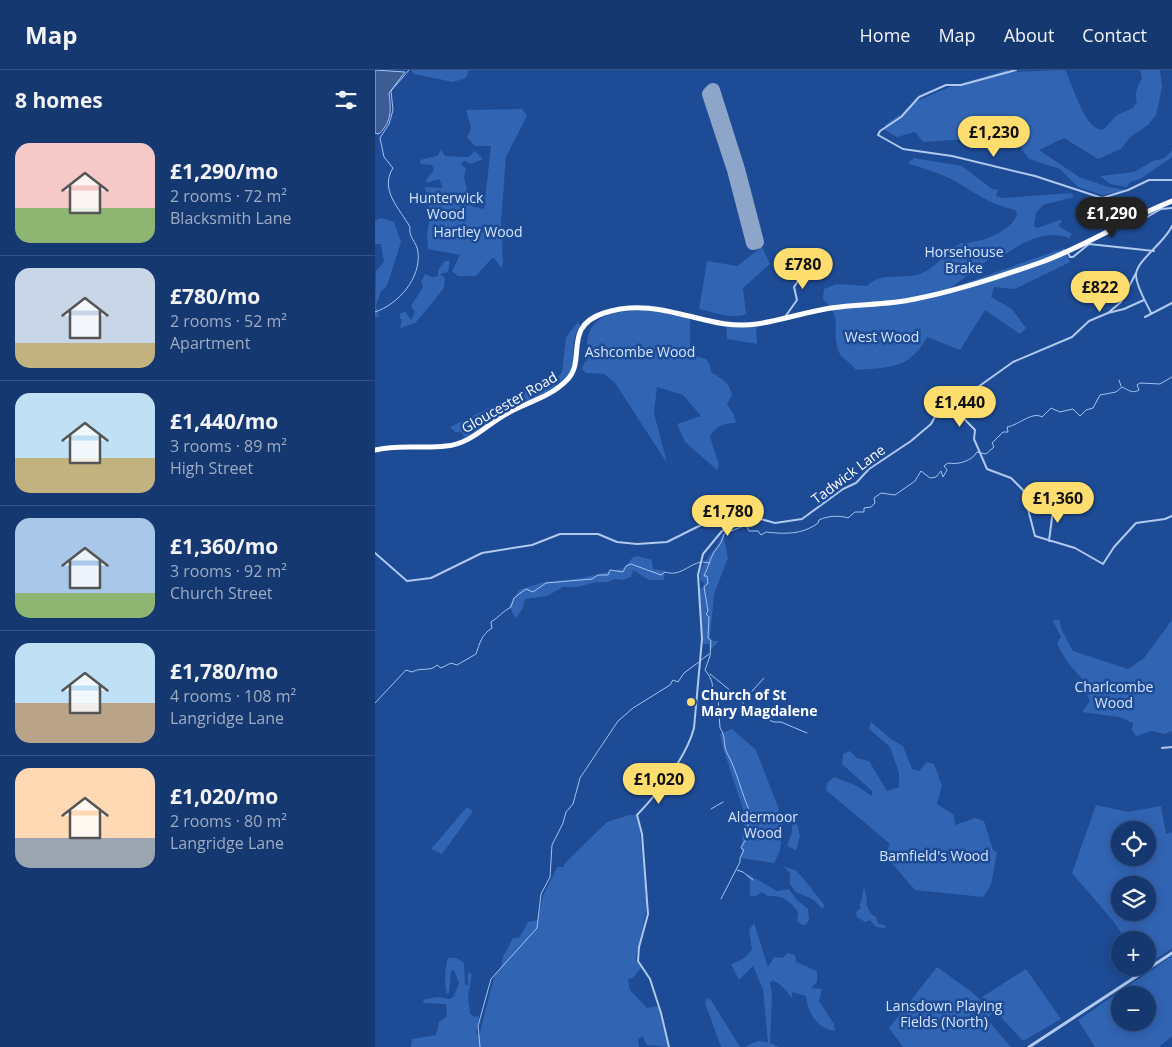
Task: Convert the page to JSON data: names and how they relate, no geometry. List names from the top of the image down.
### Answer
{
  "streets": {
    "highway": ["Gloucester Road"],
    "street": ["Tadwick Lane"]
  },
  "parks": [
    "Hunterwick Wood",
    "Hartley Wood",
    "Horsehouse Brake",
    "West Wood",
    "Ashcombe Wood",
    "Charlcombe Wood",
    "Aldermoor Wood",
    "Bamfield's Wood",
    "Lansdown Playing Fields (North)"
  ],
  "places": ["Church of St Mary Magdalene"],
  "page": {
    "header": "Map",
    "nav": [
      "Home",
      "Map",
      "About",
      "Contact"
    ],
    "heading": "8 homes",
    "price": [
      "£1,230",
      "£1,290",
      "£780",
      "£822",
      "£1,440",
      "£1,360",
      "£1,780",
      "£1,020"
    ],
    "list": [
      {
        "name": "£1,290/mo",
        "note": "2 rooms · 72 m² · Blacksmith Lane"
      },
      {
        "name": "£780/mo",
        "note": "2 rooms · 52 m² · Apartment"
      },
      {
        "name": "£1,440/mo",
        "note": "3 rooms · 89 m² · High Street"
      },
      {
        "name": "£1,360/mo",
        "note": "3 rooms · 92 m² · Church Street"
      },
      {
        "name": "£1,780/mo",
        "note": "4 rooms · 108 m² · Langridge Lane"
      },
      {
        "name": "£1,020/mo",
        "note": "2 rooms · 80 m² · Langridge Lane"
      }
    ],
    "map_buttons": ["+", "−"]
  }
}
